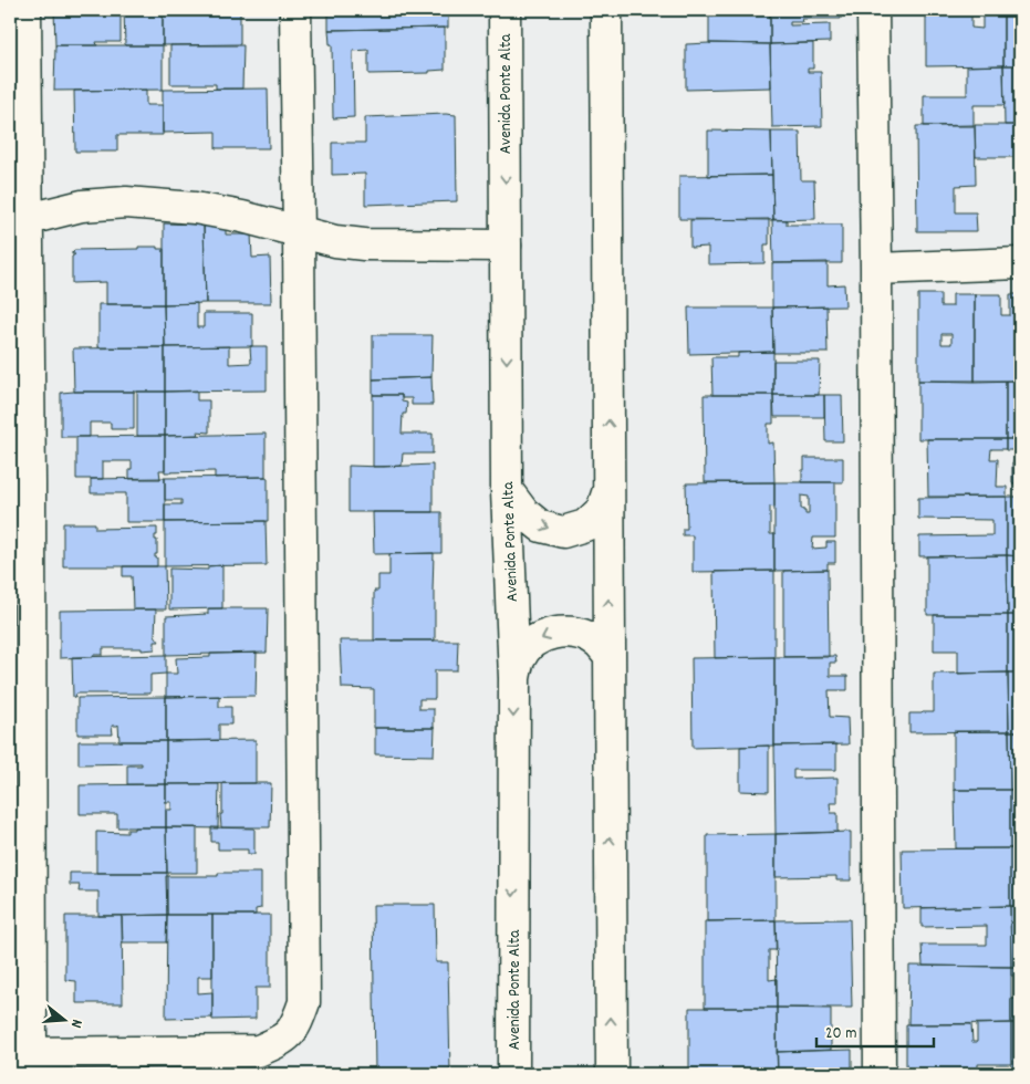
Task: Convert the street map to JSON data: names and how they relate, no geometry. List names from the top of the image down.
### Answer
{
  "streets": {
    "street": ["Avenida Ponte Alta"]
  },
  "scale_bar": "20 m",
  "north": "right"
}
